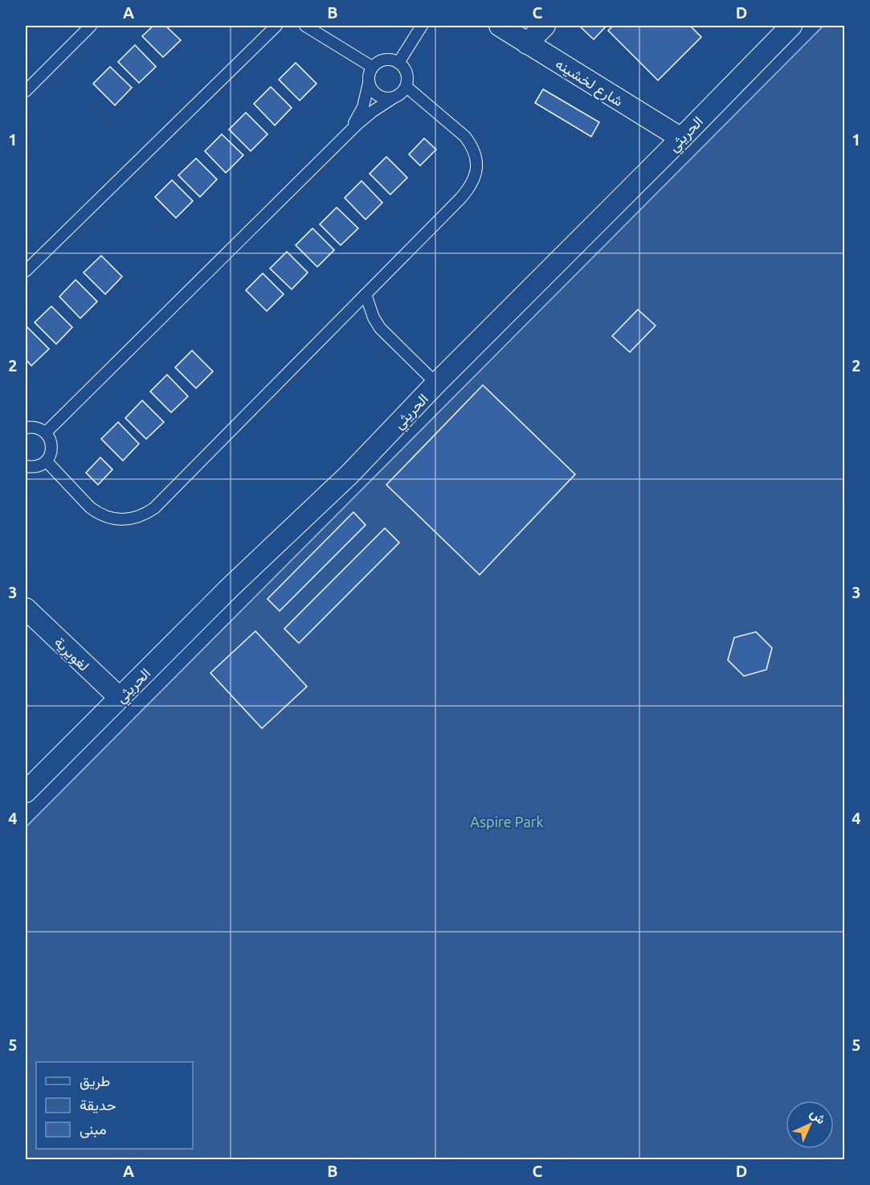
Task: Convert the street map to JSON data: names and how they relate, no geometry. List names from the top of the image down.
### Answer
{
  "streets": {
    "street": ["شارع لخشينه", "الحريثي", "لغويرية"]
  },
  "crossings": [
    ["شارع لخشينه", "الحريثي"],
    ["الحريثي", "لغويرية"]
  ],
  "parks": ["Aspire Park"],
  "legend": ["طريق", "حديقة", "مبنى"],
  "north": "top right",
  "grid": {
    "columns": [
      "A",
      "B",
      "C",
      "D"
    ],
    "rows": [
      "1",
      "2",
      "3",
      "4",
      "5"
    ]
  }
}
